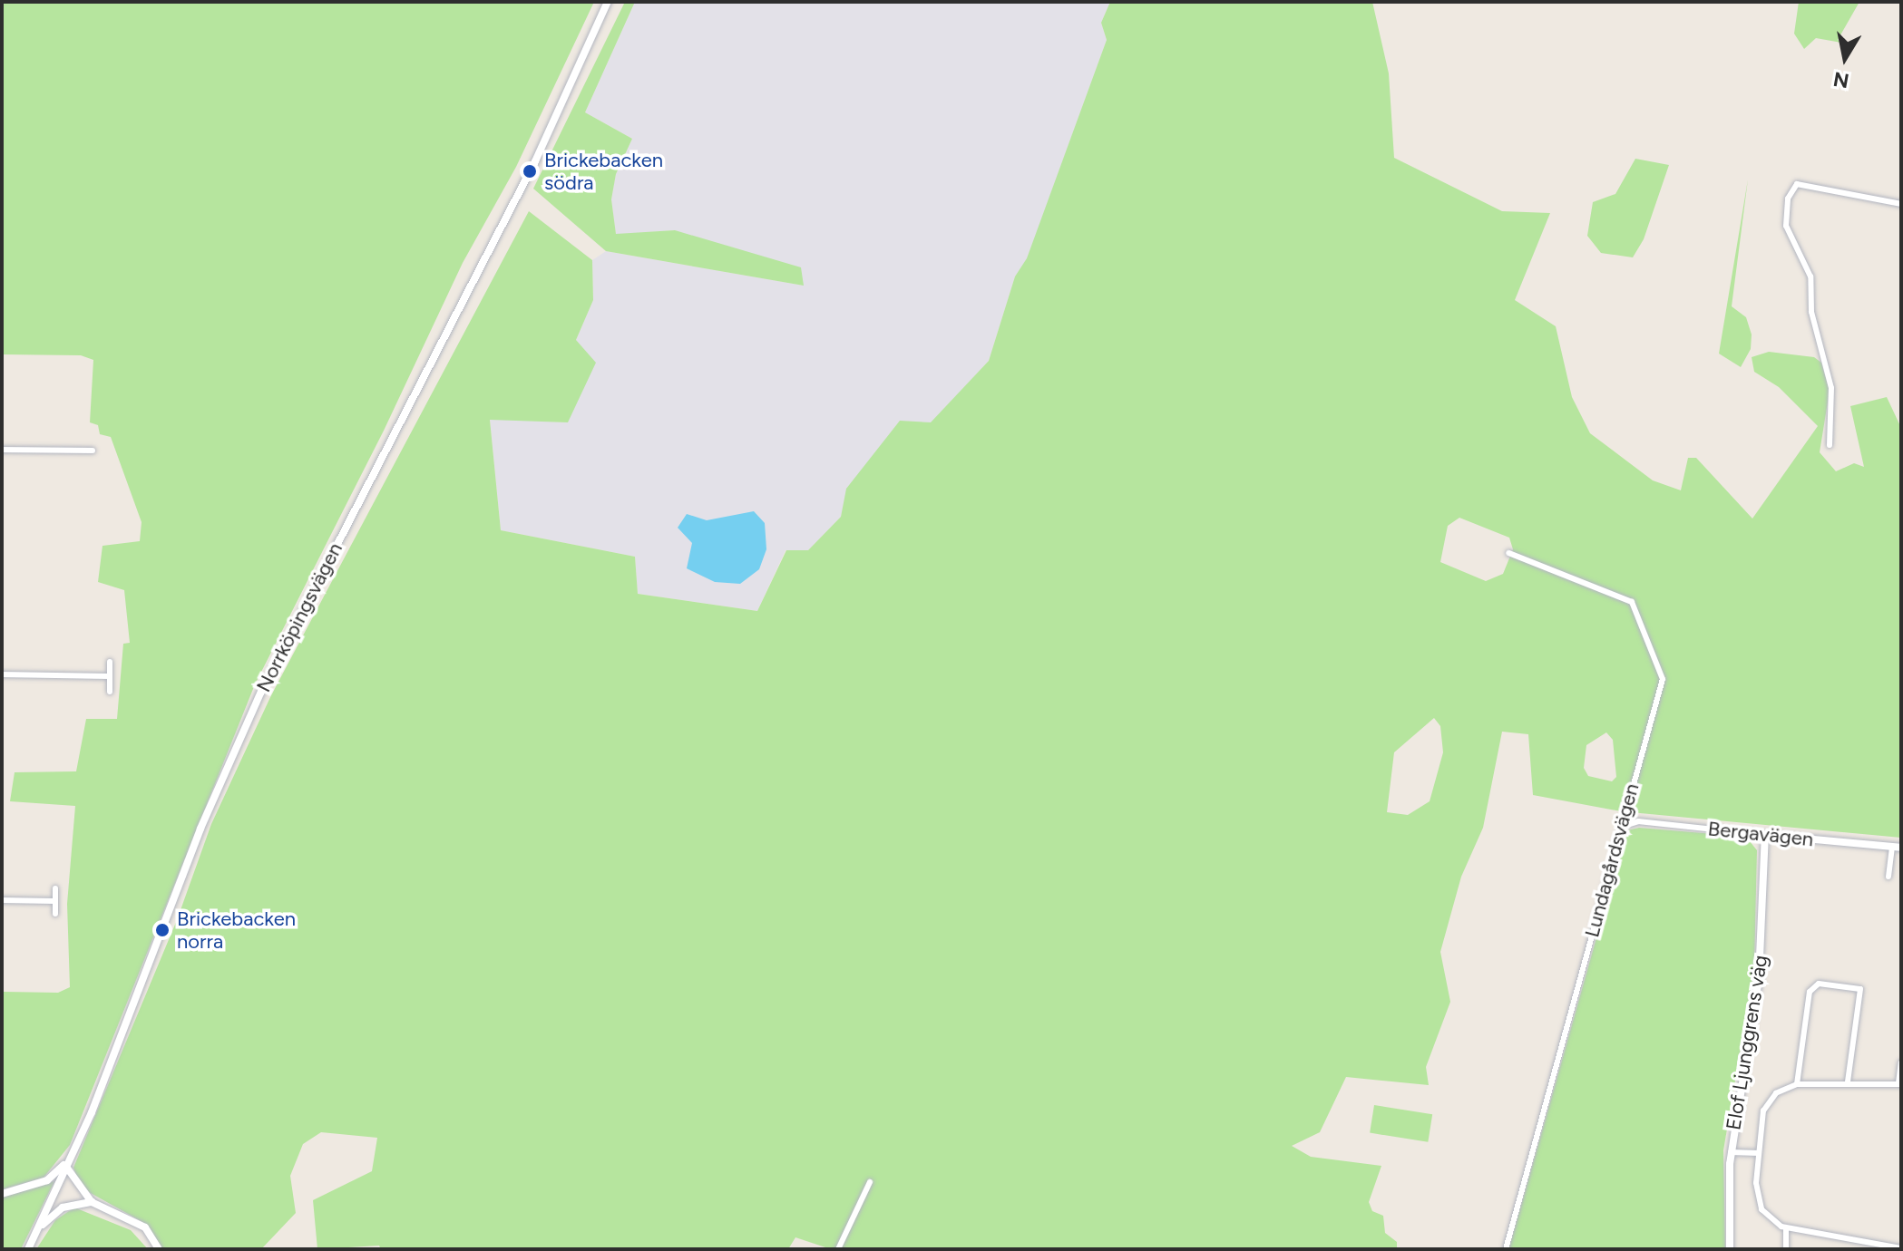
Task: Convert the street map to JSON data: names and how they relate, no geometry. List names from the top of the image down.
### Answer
{
  "streets": {
    "main road": ["Norrköpingsvägen", "Bergavägen", "Elof Ljunggrens väg"],
    "street": ["Lundagårdsvägen"]
  },
  "crossings": [
    ["Bergavägen", "Lundagårdsvägen"],
    ["Bergavägen", "Elof Ljunggrens väg"]
  ],
  "places": ["Brickebacken södra", "Brickebacken norra"],
  "north": "bottom"
}
